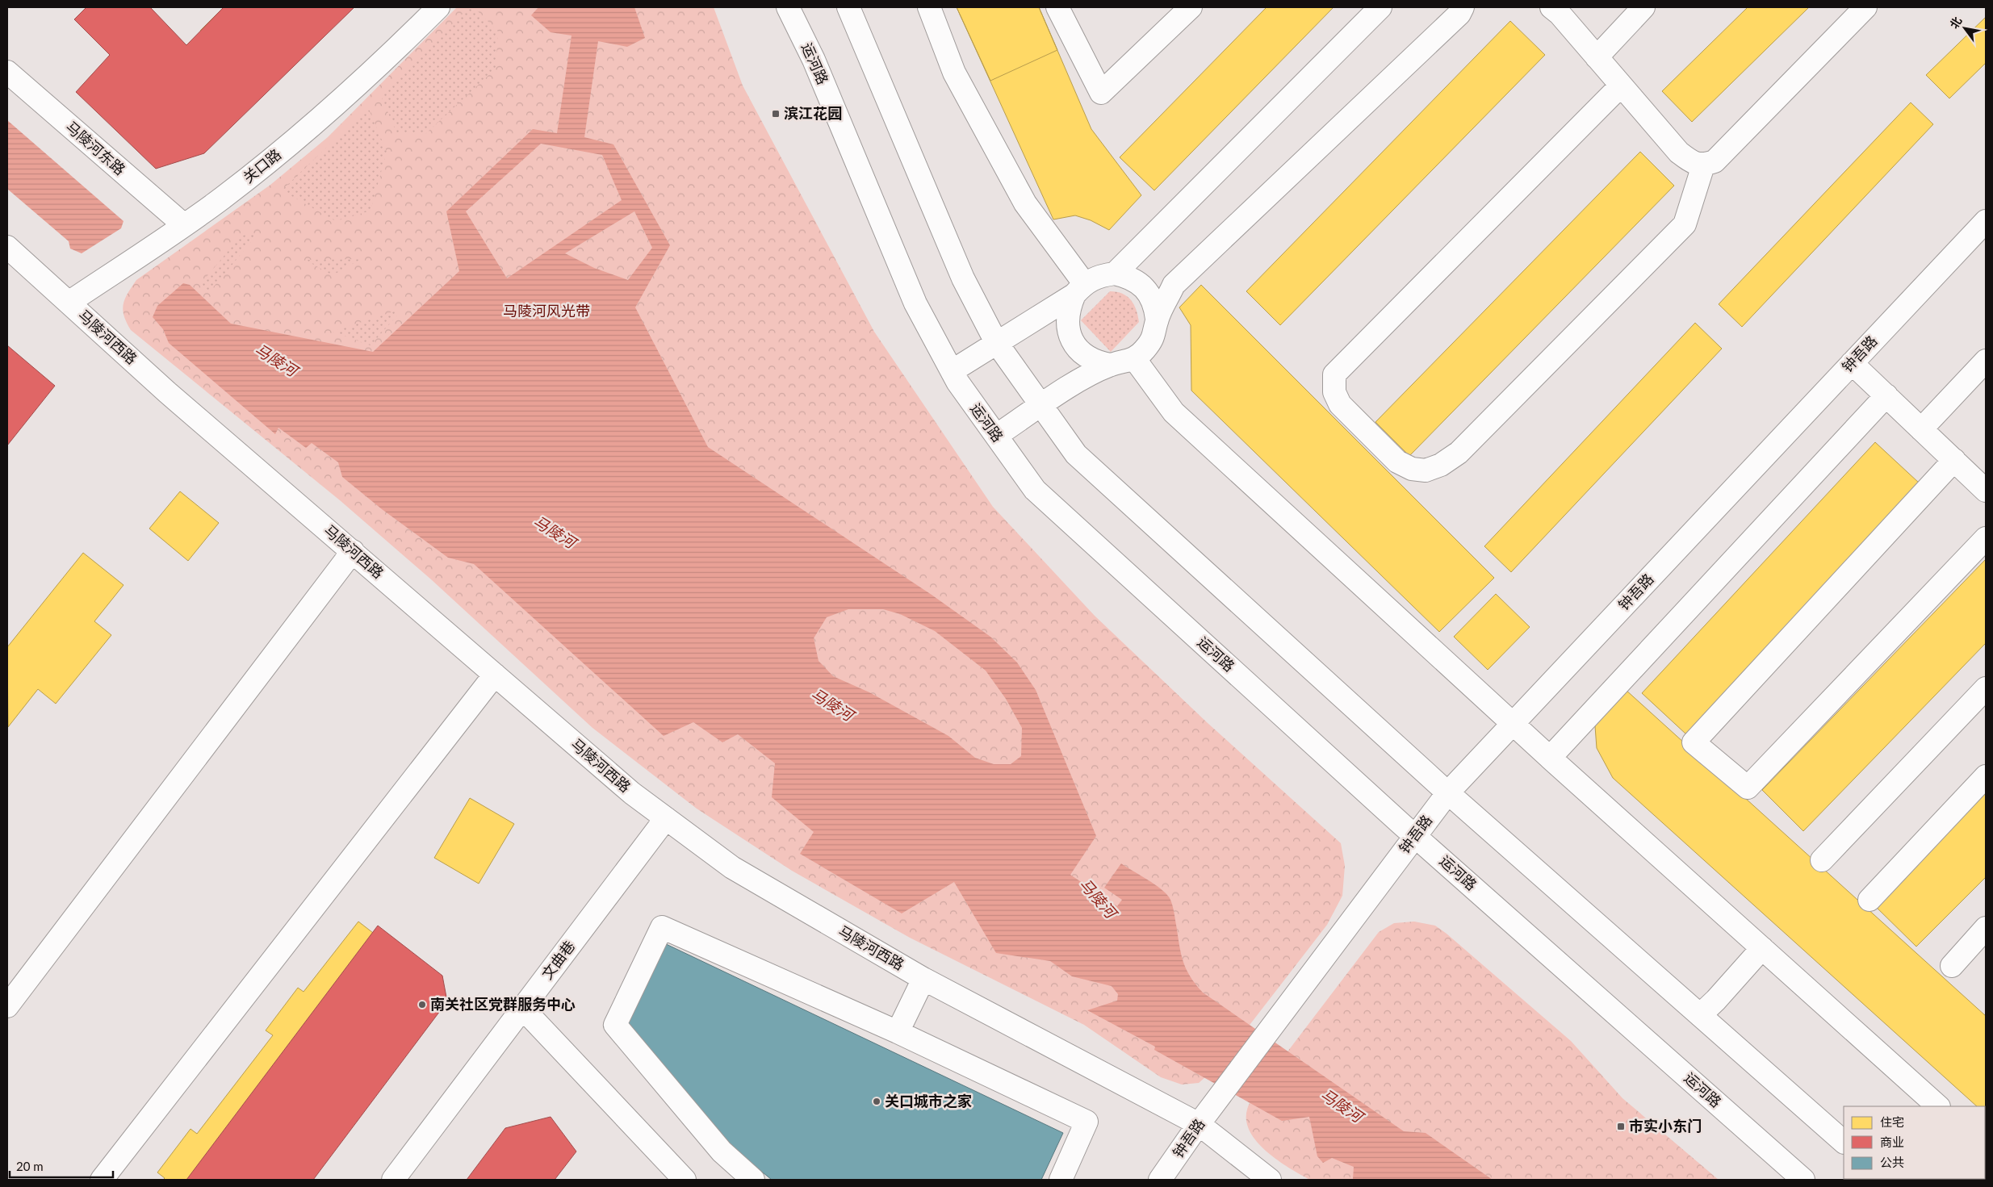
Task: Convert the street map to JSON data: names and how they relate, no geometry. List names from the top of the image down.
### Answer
{
  "streets": {
    "street": [
      "运河路",
      "马陵河东路",
      "关口路",
      "马陵河西路",
      "钟吾路",
      "文曲巷"
    ]
  },
  "crossings": [
    ["运河路", "钟吾路"],
    ["马陵河东路", "关口路"],
    ["关口路", "马陵河西路"],
    ["马陵河西路", "钟吾路"],
    ["马陵河西路", "文曲巷"]
  ],
  "water": ["马陵河"],
  "parks": ["马陵河风光带"],
  "places": {
    "transit": ["滨江花园", "市实小东门"],
    "other": ["南关社区党群服务中心", "关口城市之家"]
  },
  "legend": ["住宅", "商业", "公共"],
  "scale_bar": "20 m",
  "north": "top left"
}
